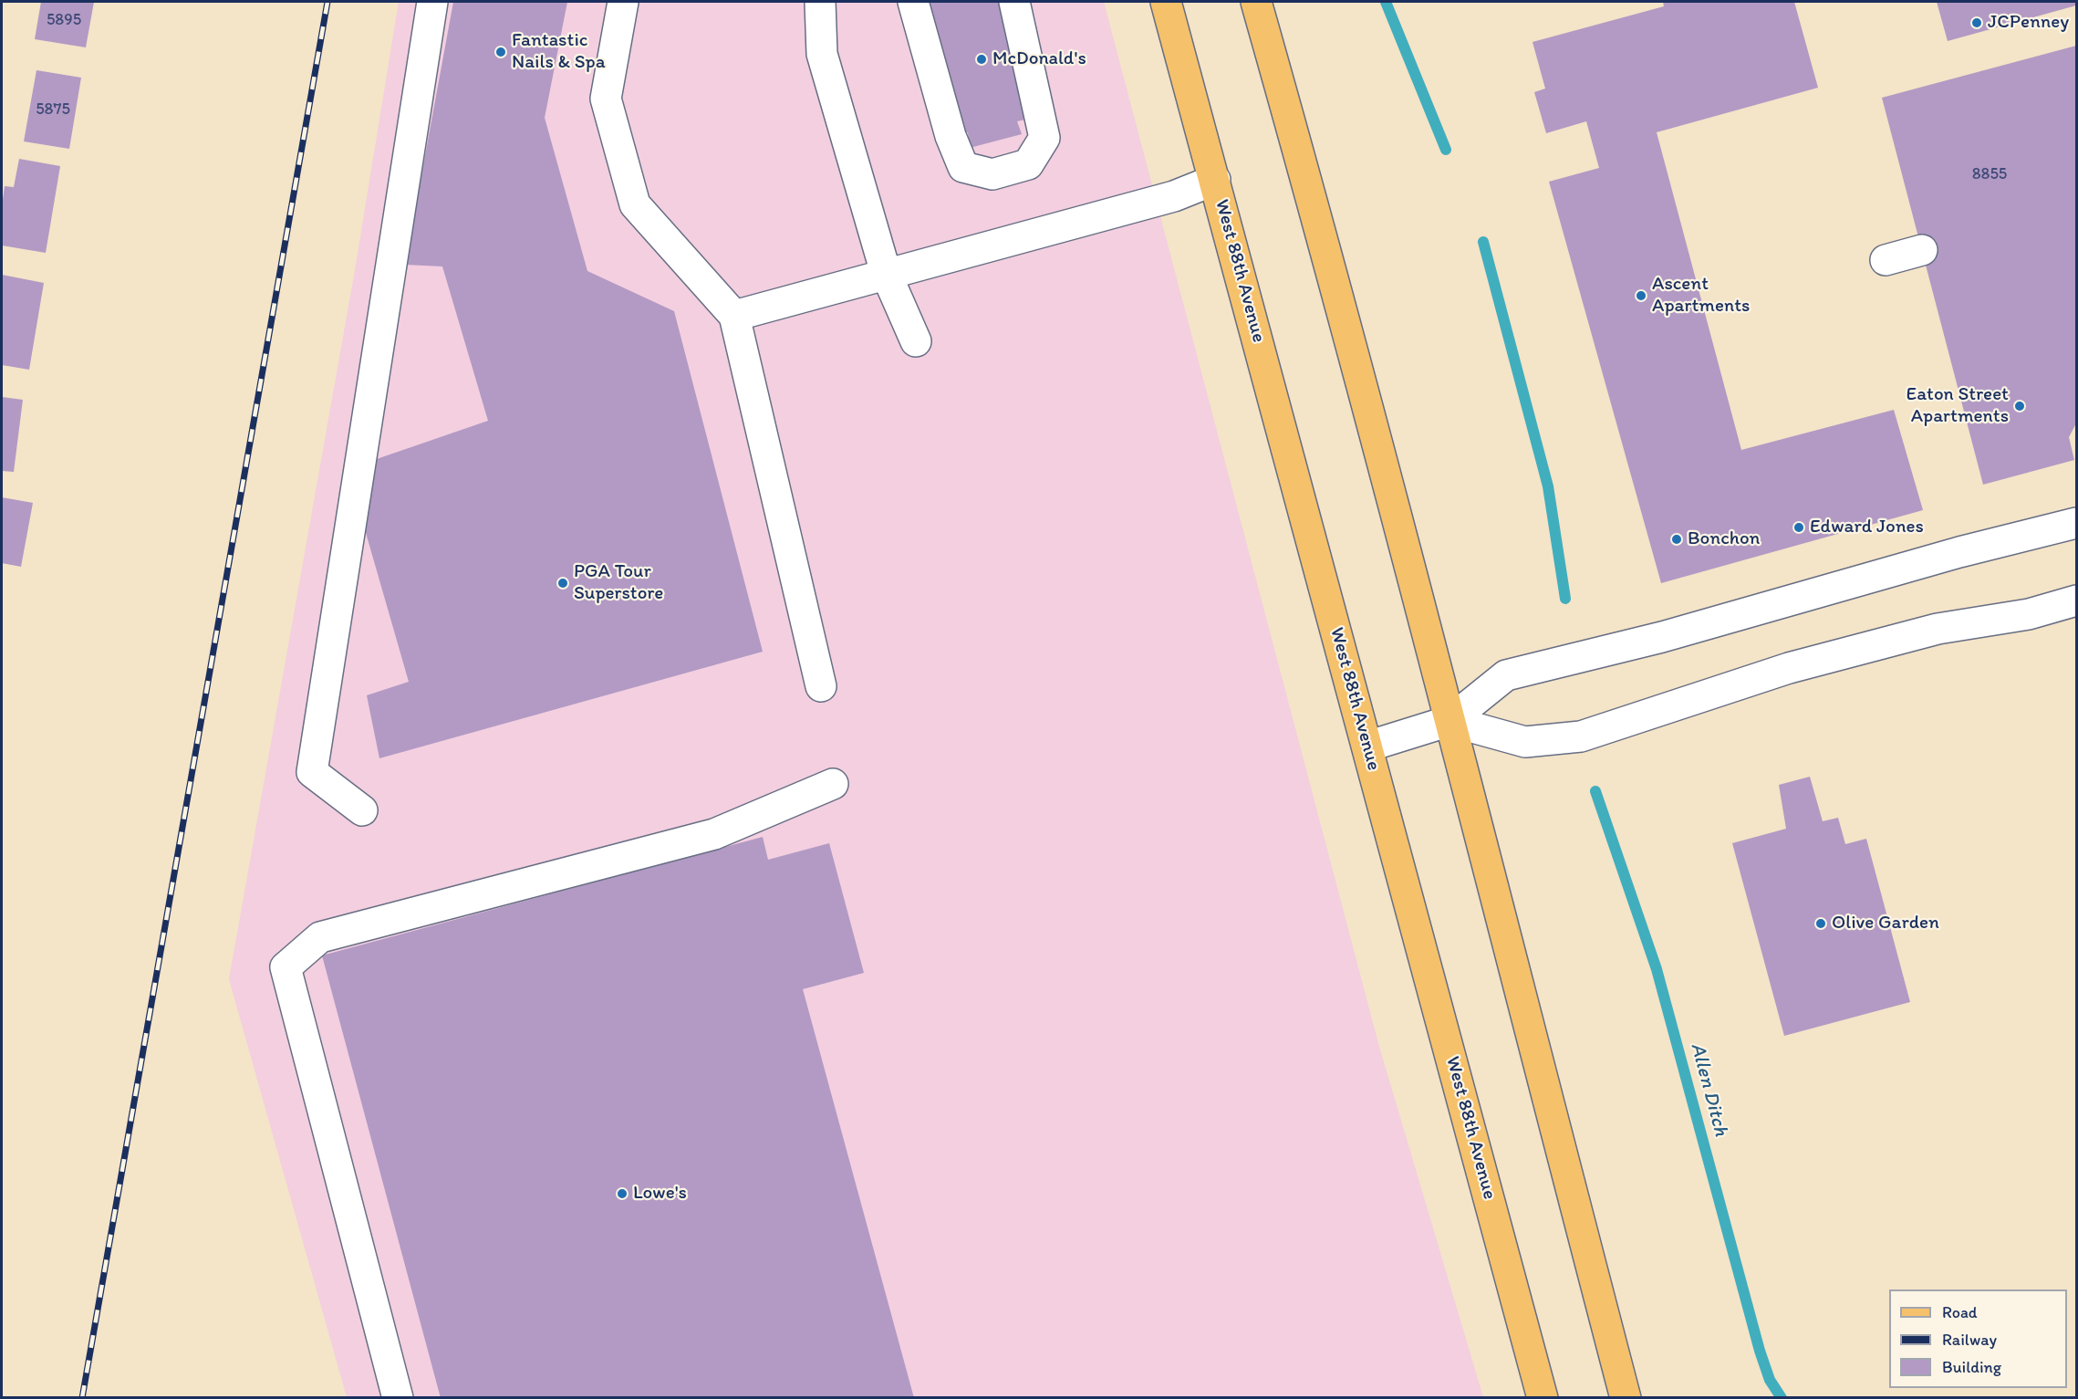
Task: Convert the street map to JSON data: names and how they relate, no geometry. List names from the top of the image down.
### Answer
{
  "streets": {
    "main road": ["West 88th Avenue"]
  },
  "water": ["Allen Ditch"],
  "places": [
    "JCPenney",
    "Fantastic Nails & Spa",
    "McDonald's",
    "Ascent Apartments",
    "Eaton Street Apartments",
    "Edward Jones",
    "Bonchon",
    "PGA Tour Superstore",
    "Olive Garden",
    "Lowe's"
  ],
  "house_numbers": ["5895", "5875", "8855"],
  "legend": ["Road", "Railway", "Building"]
}
